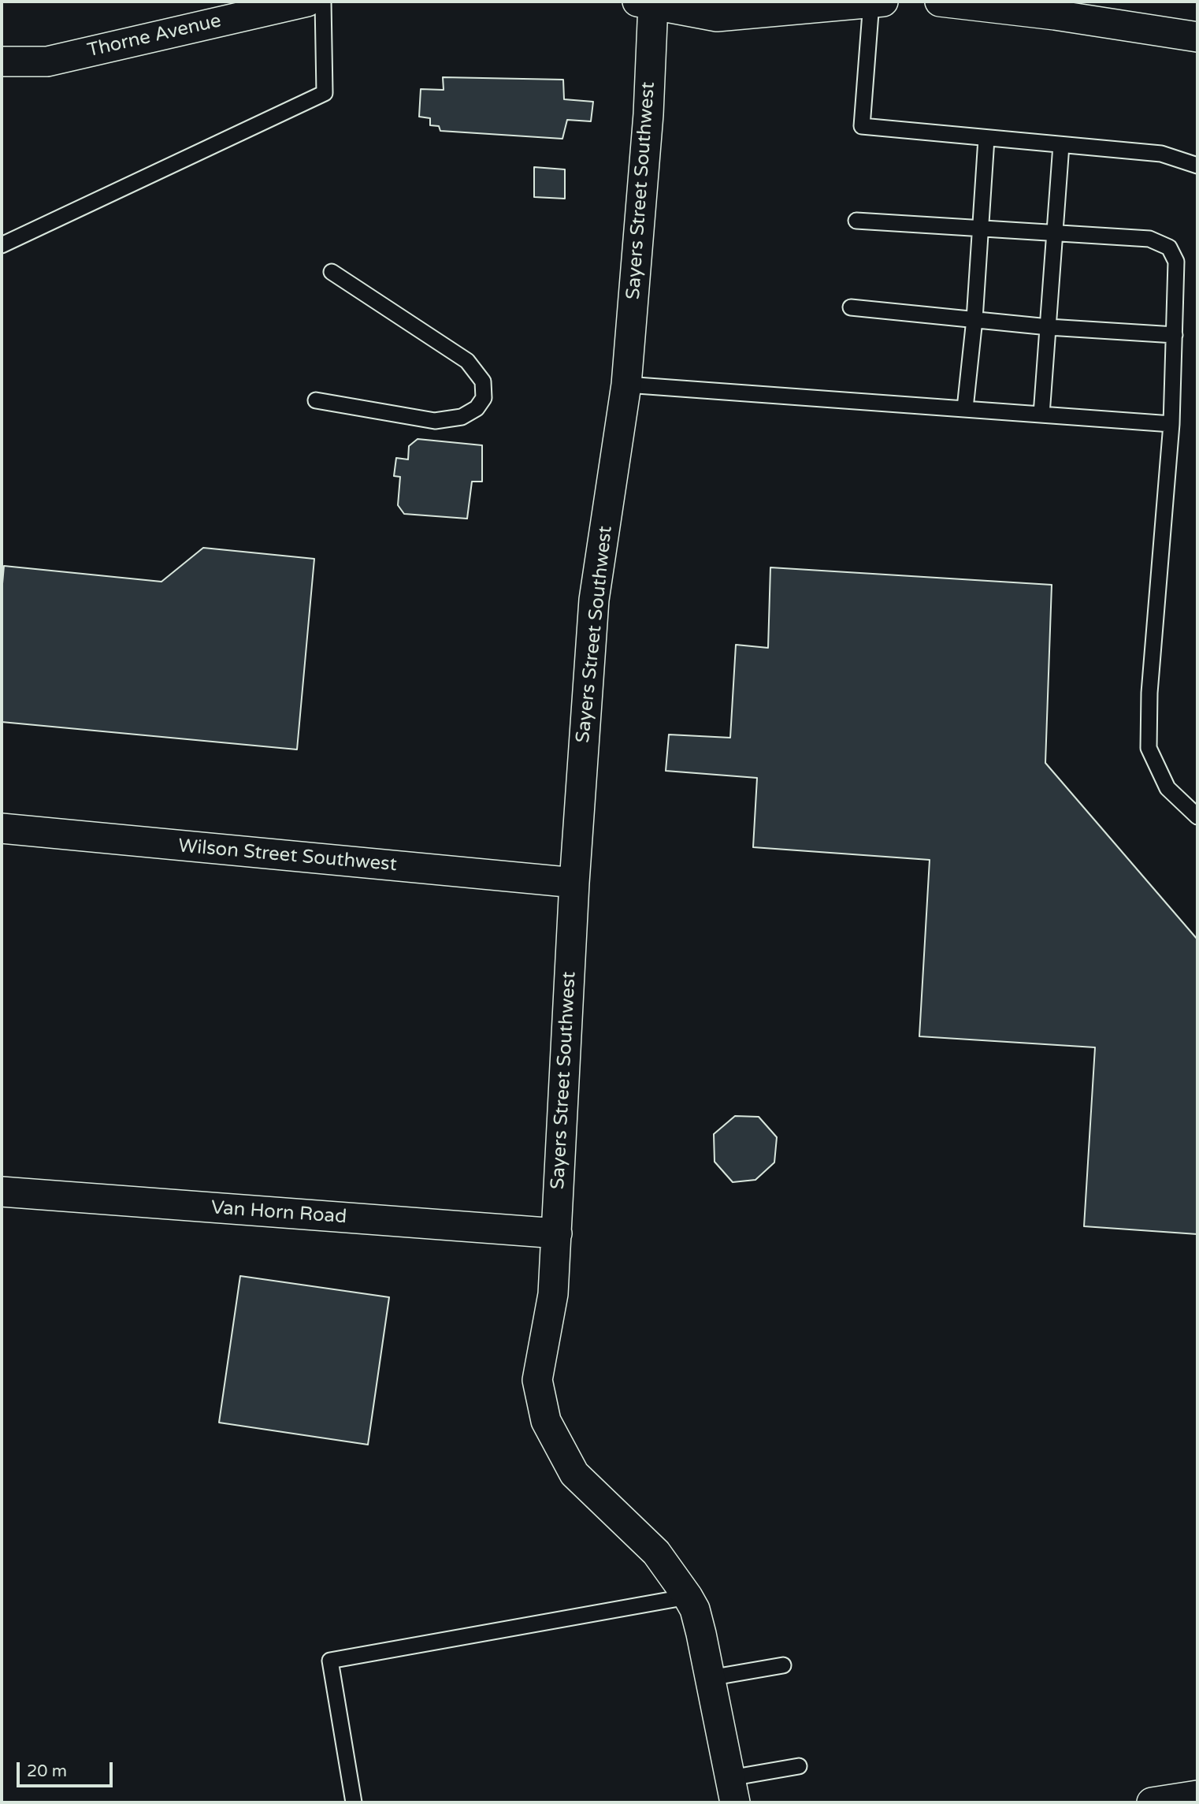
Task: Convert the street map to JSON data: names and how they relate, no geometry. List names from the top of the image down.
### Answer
{
  "streets": {
    "street": [
      "Thorne Avenue",
      "Sayers Street Southwest",
      "Wilson Street Southwest",
      "Van Horn Road"
    ]
  },
  "crossings": [
    ["Sayers Street Southwest", "Wilson Street Southwest"],
    ["Sayers Street Southwest", "Van Horn Road"]
  ],
  "scale_bar": "20 m"
}
